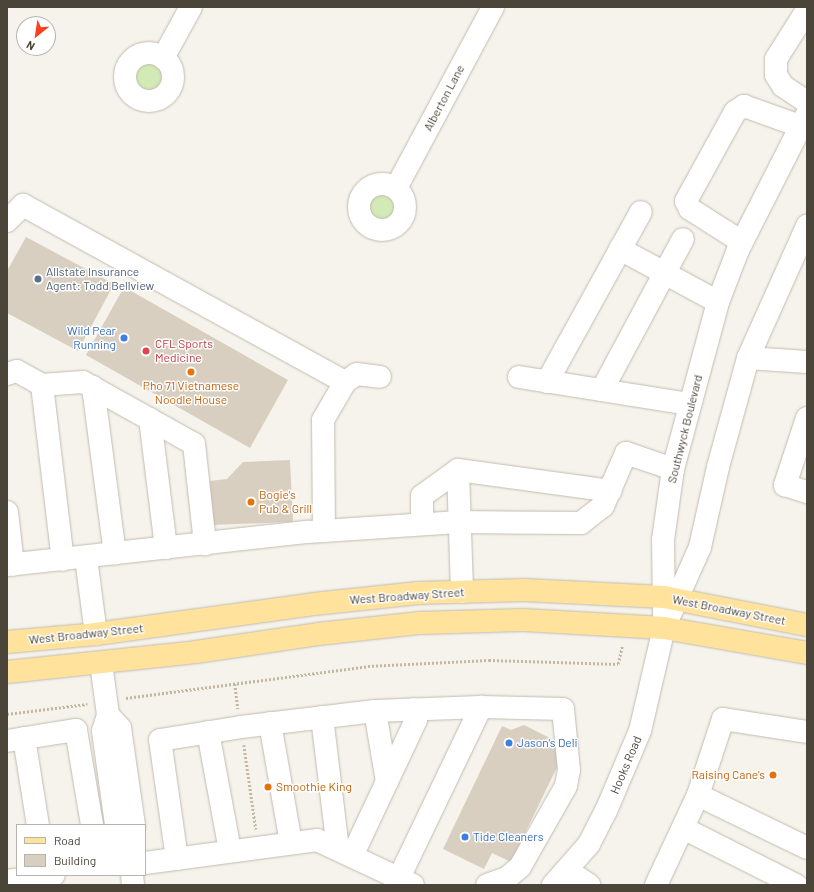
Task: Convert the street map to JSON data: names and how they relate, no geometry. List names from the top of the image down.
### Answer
{
  "streets": {
    "main road": ["West Broadway Street"],
    "street": ["Alberton Lane", "Southwyck Boulevard", "Hooks Road"]
  },
  "crossings": [
    ["Southwyck Boulevard", "West Broadway Street"],
    ["Southwyck Boulevard", "Hooks Road"]
  ],
  "places": [
    "Allstate Insurance Agent: Todd Bellview",
    "Wild Pear Running",
    "CFL Sports Medicine",
    "Pho 71 Vietnamese Noodle House",
    "Bogie's Pub & Grill",
    "Jason's Deli",
    "Raising Cane's",
    "Smoothie King",
    "Tide Cleaners"
  ],
  "legend": ["Road", "Building"],
  "north": "bottom left"
}
